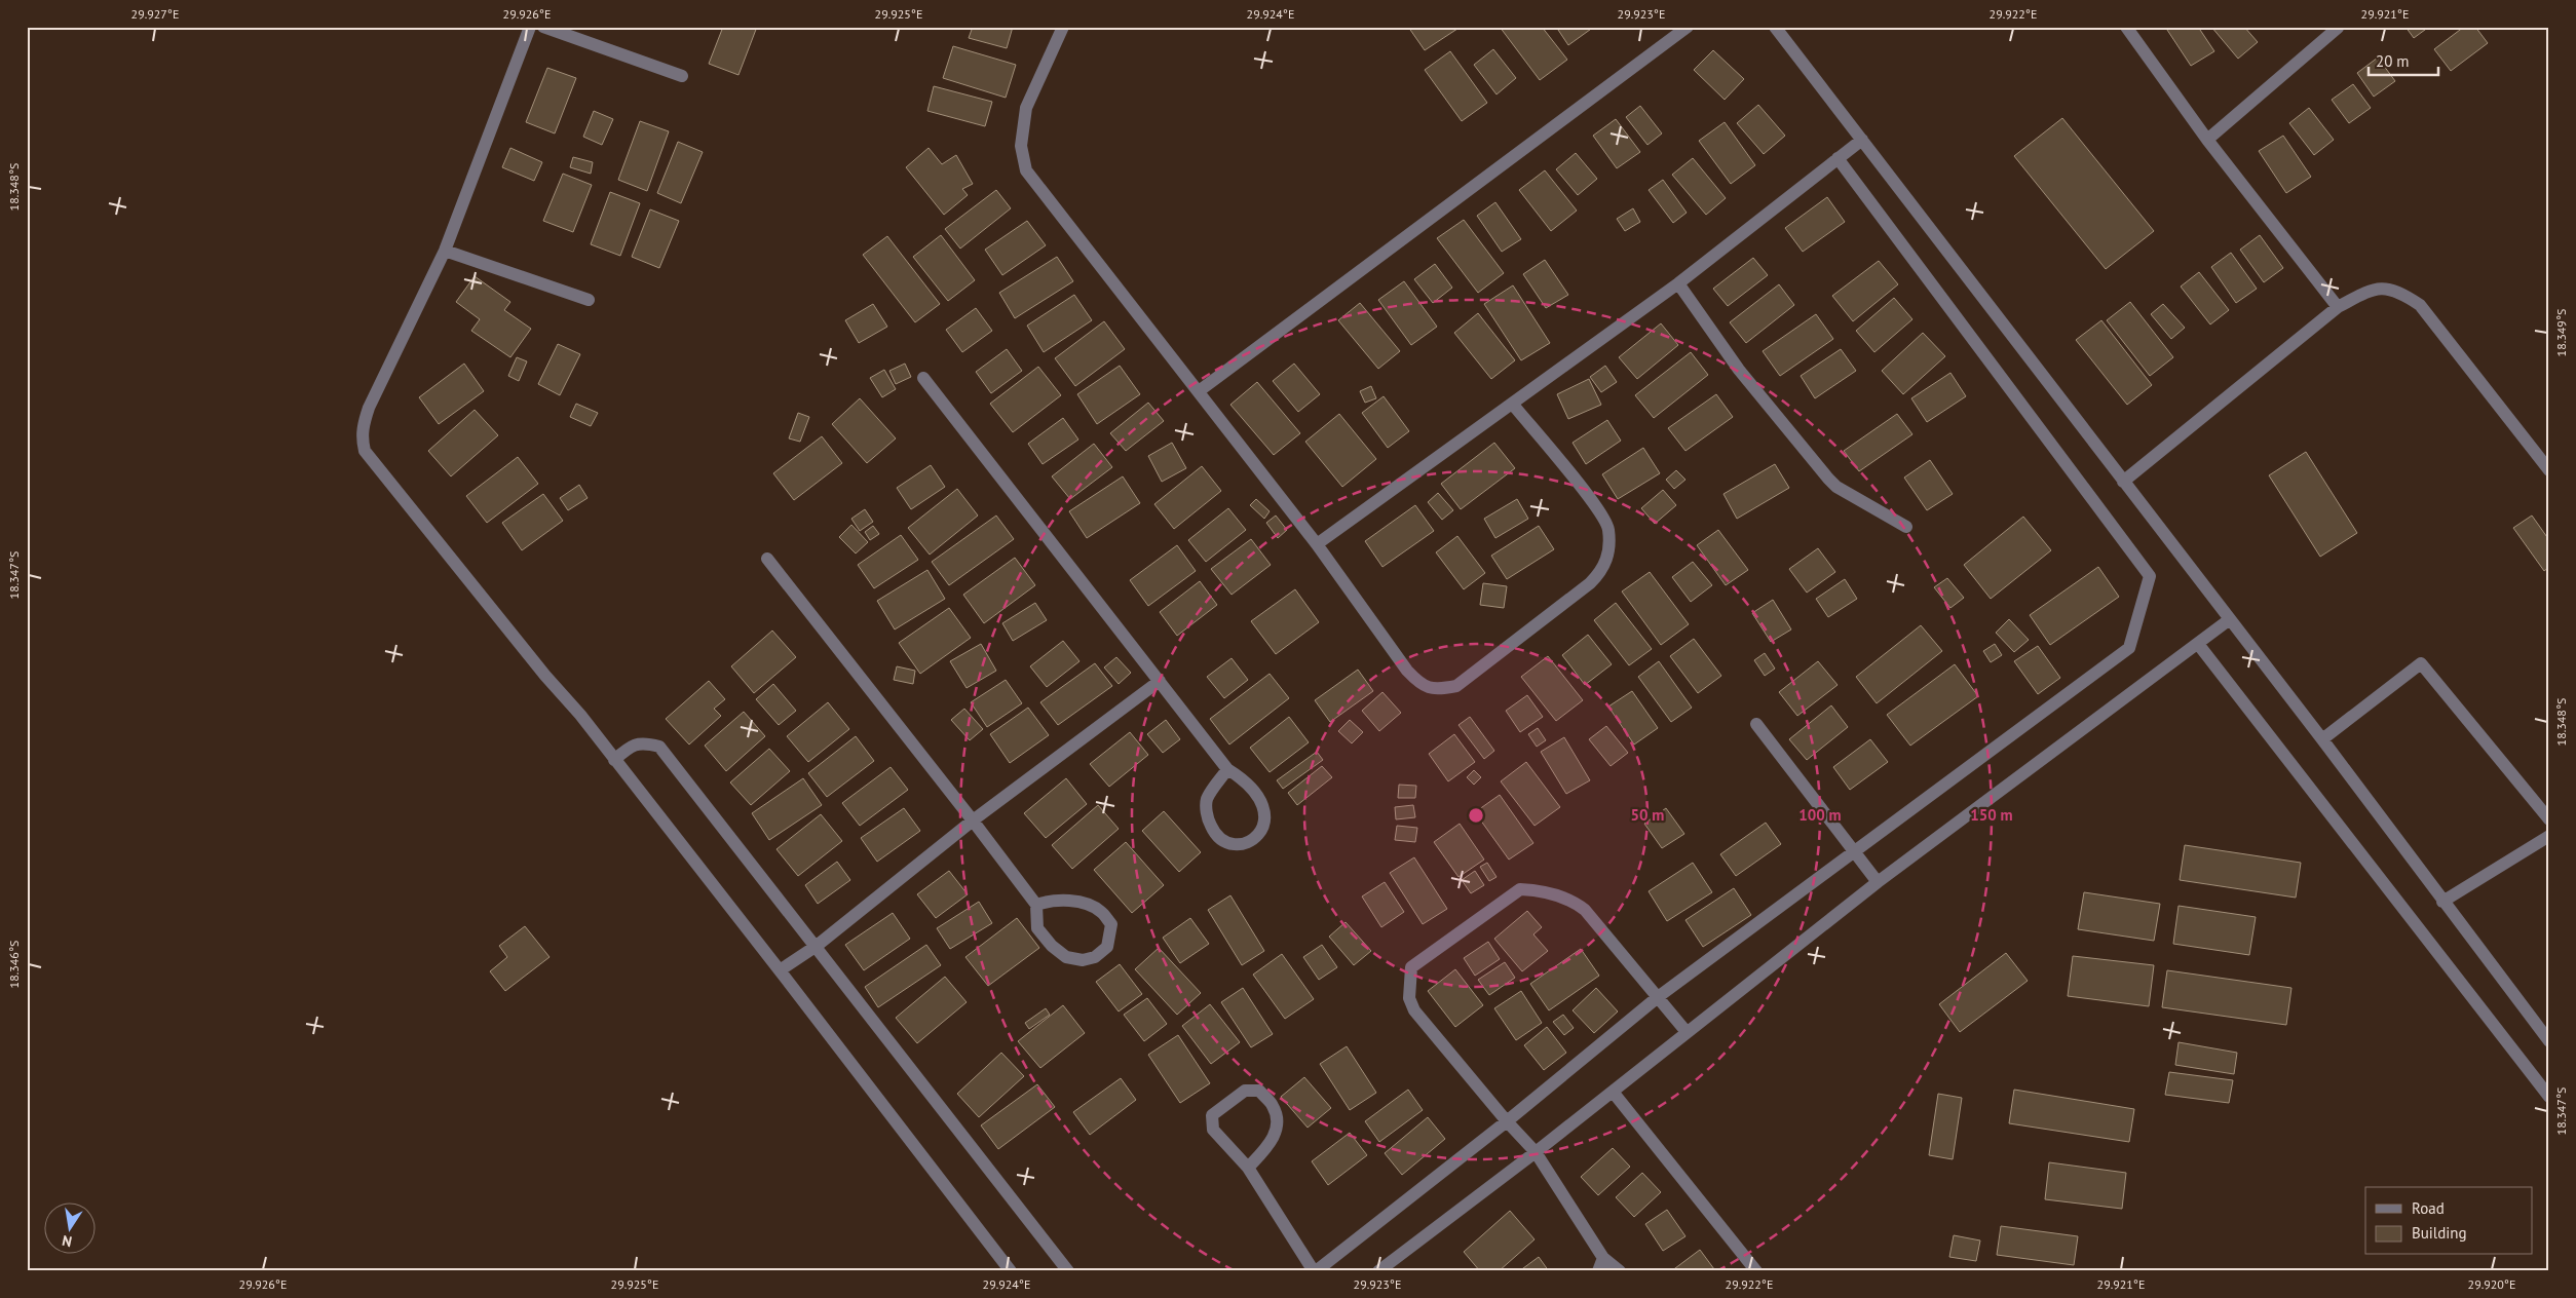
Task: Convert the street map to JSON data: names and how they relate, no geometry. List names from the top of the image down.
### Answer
{
  "legend": ["Road", "Building"],
  "scale_bar": "20 m",
  "north": "bottom",
  "coordinates": [
    "29.927°E",
    "29.926°E",
    "29.925°E",
    "29.924°E",
    "29.923°E",
    "29.922°E",
    "29.921°E",
    "18.348°S",
    "18.349°S",
    "18.347°S",
    "18.346°S",
    "29.920°E"
  ],
  "rings": ["50 m", "100 m", "150 m"]
}
